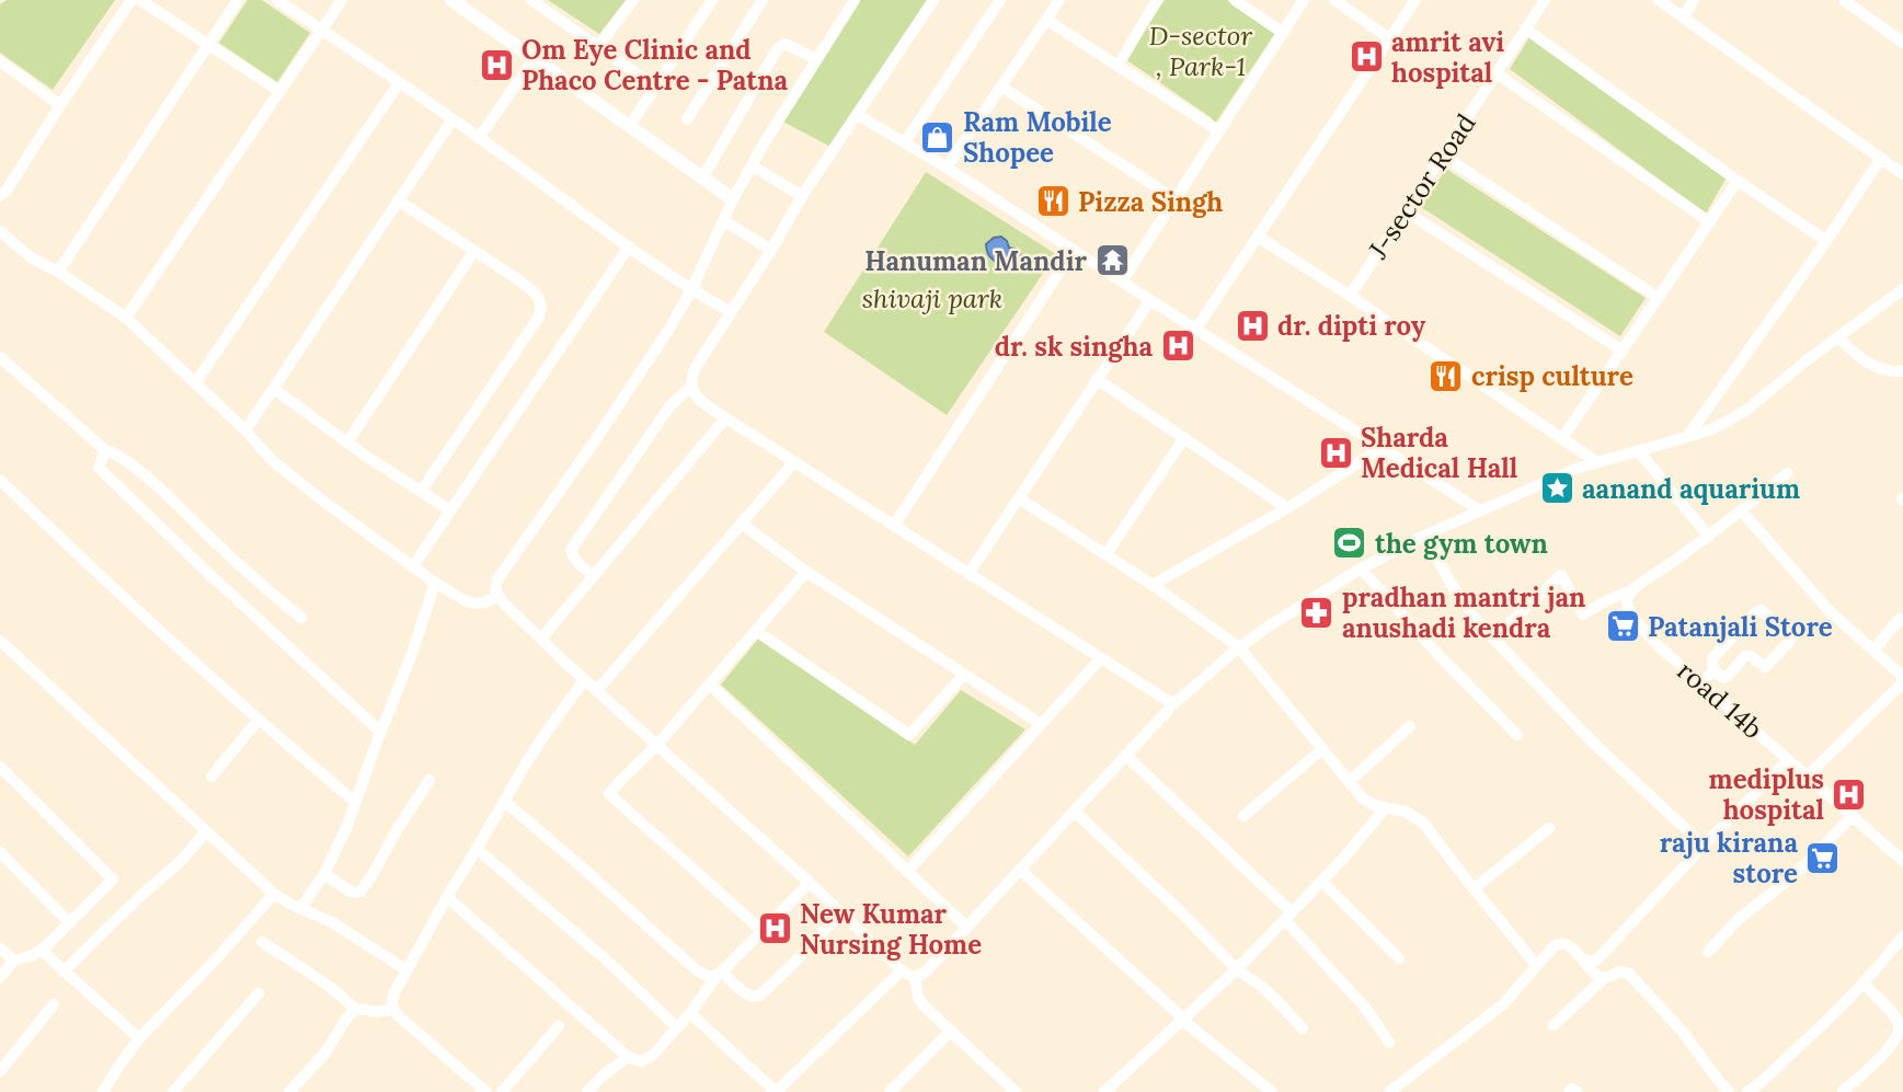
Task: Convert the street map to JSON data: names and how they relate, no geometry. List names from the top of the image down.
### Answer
{
  "streets": {
    "street": ["J-sector Road", "road 14b"]
  },
  "parks": ["D-sector , Park-1", "shivaji park"],
  "places": {
    "hospital": [
      "amrit avi hospital",
      "Om Eye Clinic and Phaco Centre - Patna",
      "dr. dipti roy",
      "dr. sk singha",
      "Sharda Medical Hall",
      "mediplus hospital",
      "New Kumar Nursing Home"
    ],
    "shop": ["Ram Mobile Shopee"],
    "restaurant": ["Pizza Singh", "crisp culture"],
    "temple": ["Hanuman Mandir"],
    "place": ["aanand aquarium"],
    "sports": ["the gym town"],
    "pharmacy": ["pradhan mantri jan anushadi kendra"],
    "supermarket": ["Patanjali Store", "raju kirana store"]
  }
}
